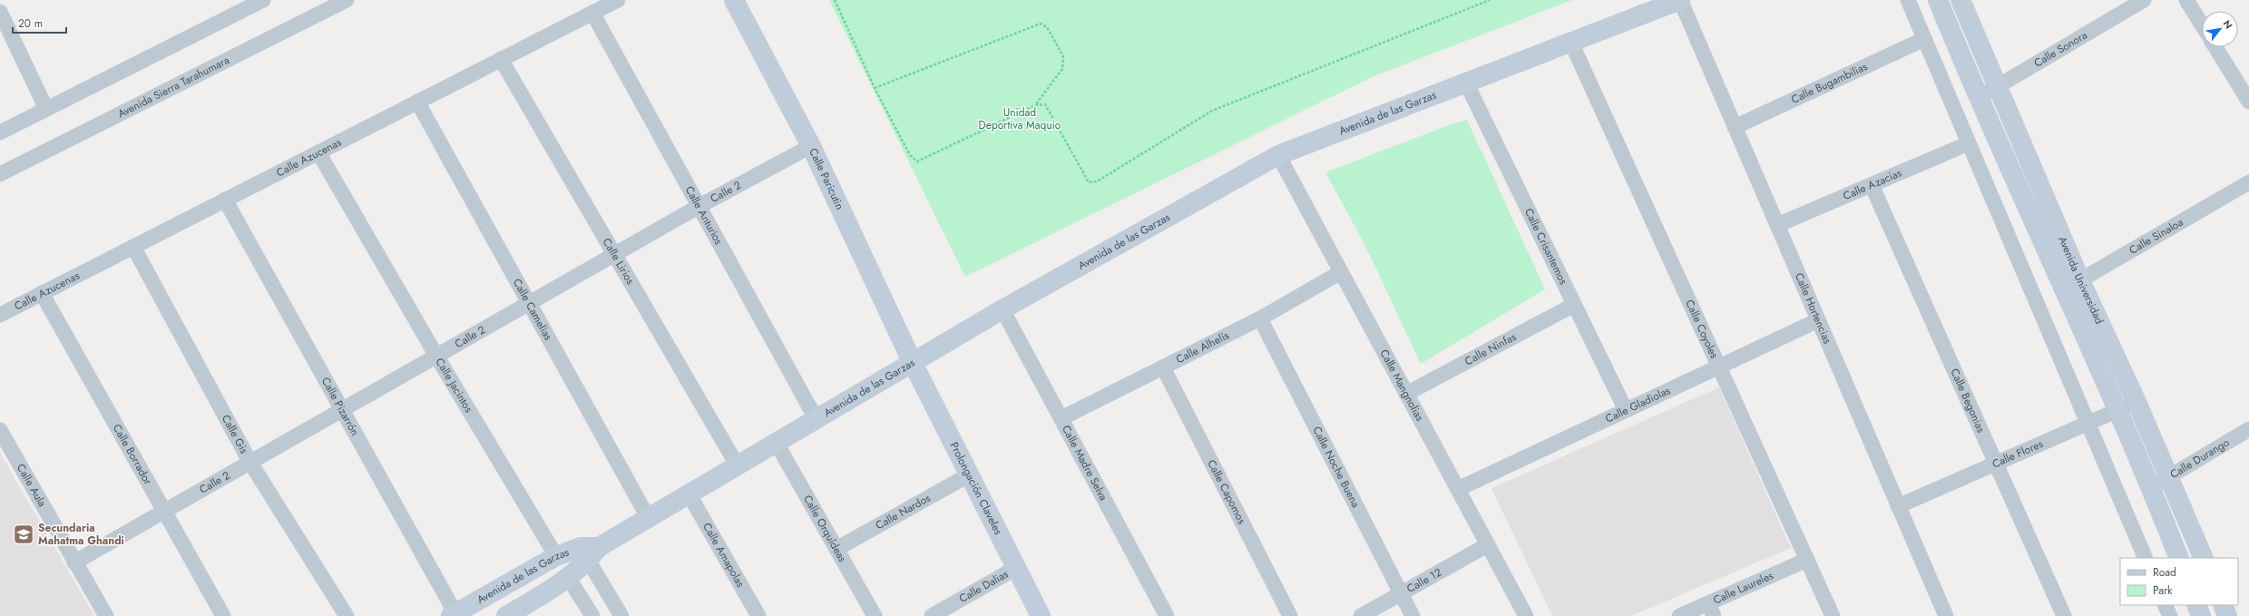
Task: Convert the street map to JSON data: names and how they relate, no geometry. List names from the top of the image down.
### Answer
{
  "streets": {
    "street": [
      "Calle Sonora",
      "Calle Bugambilias",
      "Avenida Sierra Tarahumara",
      "Avenida de las Garzas",
      "Calle Azucenas",
      "Calle Paricutin",
      "Calle Azacias",
      "Calle 2",
      "Calle Anturios",
      "Calle Sinaloa",
      "Calle Crisantemos",
      "Calle Lirios",
      "Avenida Universidad",
      "Calle Hortencias",
      "Calle Camelias",
      "Calle Coyoles",
      "Calle Alhelís",
      "Calle Ninfas",
      "Calle Jacintos",
      "Calle Mangnolias",
      "Calle Begonias",
      "Calle Gladiolas",
      "Calle Pizarrón",
      "Calle Gis",
      "Calle Flores",
      "Calle Borrador",
      "Calle Durango",
      "Calle Madre Selva",
      "Calle Noche Buena",
      "Calle Aula",
      "Prolongación Claveles",
      "Calle Capomos",
      "Calle Nardos",
      "Calle Orquídeas",
      "Calle Amapolas",
      "Calle 12",
      "Calle Dalias",
      "Calle Laureles"
    ]
  },
  "crossings": [
    ["Calle Sonora", "Avenida Universidad"],
    ["Calle Bugambilias", "Calle Hortencias"],
    ["Avenida de las Garzas", "Calle Paricutin"],
    ["Avenida de las Garzas", "Calle Anturios"],
    ["Avenida de las Garzas", "Calle Crisantemos"],
    ["Avenida de las Garzas", "Calle Lirios"],
    ["Avenida de las Garzas", "Calle Hortencias"],
    ["Avenida de las Garzas", "Calle Camelias"],
    ["Avenida de las Garzas", "Calle Coyoles"],
    ["Avenida de las Garzas", "Calle Jacintos"],
    ["Avenida de las Garzas", "Calle Mangnolias"],
    ["Avenida de las Garzas", "Calle Pizarrón"],
    ["Avenida de las Garzas", "Calle Madre Selva"],
    ["Avenida de las Garzas", "Prolongación Claveles"],
    ["Avenida de las Garzas", "Calle Orquídeas"],
    ["Avenida de las Garzas", "Calle Amapolas"],
    ["Calle Azucenas", "Calle Anturios"],
    ["Calle Azucenas", "Calle Lirios"],
    ["Calle Azucenas", "Calle Camelias"],
    ["Calle Azucenas", "Calle Jacintos"],
    ["Calle Azucenas", "Calle Pizarrón"],
    ["Calle Azucenas", "Calle Gis"],
    ["Calle Azucenas", "Calle Borrador"],
    ["Calle Paricutin", "Calle 2"],
    ["Calle Paricutin", "Prolongación Claveles"],
    ["Calle Azacias", "Calle Hortencias"],
    ["Calle Azacias", "Calle Begonias"],
    ["Calle 2", "Calle Anturios"],
    ["Calle 2", "Calle Lirios"],
    ["Calle 2", "Calle Camelias"],
    ["Calle 2", "Calle Jacintos"],
    ["Calle 2", "Calle Pizarrón"],
    ["Calle 2", "Calle Gis"],
    ["Calle 2", "Calle Borrador"],
    ["Calle 2", "Calle Aula"],
    ["Calle Sinaloa", "Avenida Universidad"],
    ["Calle Crisantemos", "Calle Ninfas"],
    ["Calle Crisantemos", "Calle Gladiolas"],
    ["Avenida Universidad", "Calle Flores"],
    ["Avenida Universidad", "Calle Durango"],
    ["Calle Hortencias", "Calle Gladiolas"],
    ["Calle Hortencias", "Calle Flores"],
    ["Calle Coyoles", "Calle Gladiolas"],
    ["Calle Coyoles", "Calle Laureles"],
    ["Calle Alhelís", "Calle Mangnolias"],
    ["Calle Alhelís", "Calle Madre Selva"],
    ["Calle Alhelís", "Calle Noche Buena"],
    ["Calle Alhelís", "Calle Capomos"],
    ["Calle Ninfas", "Calle Mangnolias"],
    ["Calle Mangnolias", "Calle Gladiolas"],
    ["Calle Mangnolias", "Calle 12"],
    ["Calle Begonias", "Calle Flores"],
    ["Calle Noche Buena", "Calle 12"],
    ["Prolongación Claveles", "Calle Nardos"],
    ["Prolongación Claveles", "Calle Dalias"],
    ["Calle Nardos", "Calle Orquídeas"]
  ],
  "parks": ["Unidad Deportiva Maquio"],
  "places": {
    "school or university": ["Secundaria Mahatma Ghandi"]
  },
  "legend": ["Road", "Park"],
  "scale_bar": "20 m",
  "north": "top right"
}
